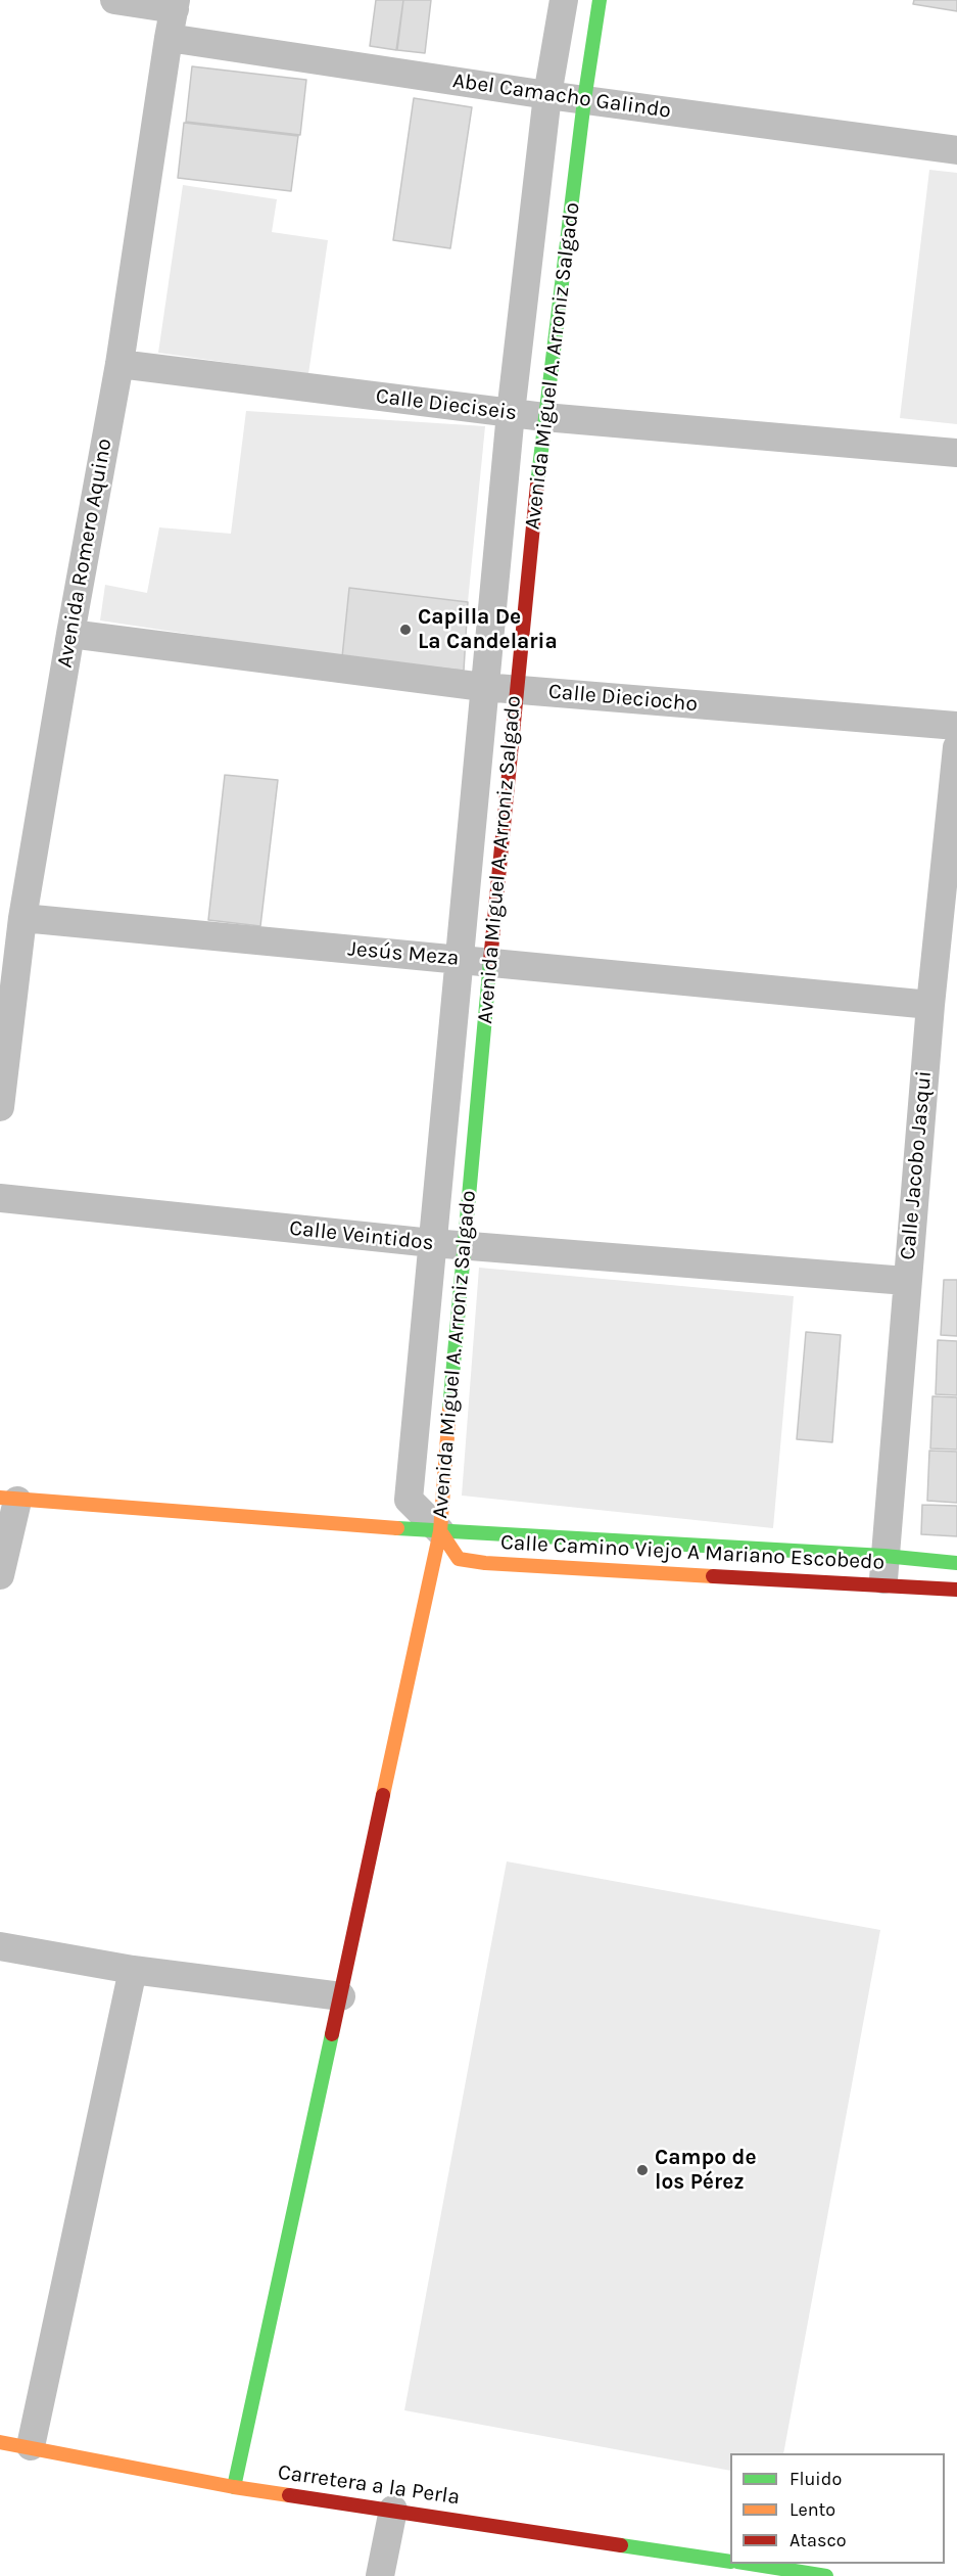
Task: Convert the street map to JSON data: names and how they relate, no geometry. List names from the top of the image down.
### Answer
{
  "streets": {
    "street": [
      "Abel Camacho Galindo",
      "Avenida Miguel A. Arroniz Salgado",
      "Calle Dieciseis",
      "Avenida Romero Aquino",
      "Calle Dieciocho",
      "Jesús Meza",
      "Calle Jacobo Jasqui",
      "Calle Veintidos",
      "Calle Camino Viejo A Mariano Escobedo",
      "Carretera a la Perla"
    ]
  },
  "crossings": [
    ["Abel Camacho Galindo", "Avenida Miguel A. Arroniz Salgado"],
    ["Abel Camacho Galindo", "Avenida Romero Aquino"],
    ["Avenida Miguel A. Arroniz Salgado", "Calle Dieciseis"],
    ["Avenida Miguel A. Arroniz Salgado", "Calle Dieciocho"],
    ["Avenida Miguel A. Arroniz Salgado", "Jesús Meza"],
    ["Avenida Miguel A. Arroniz Salgado", "Calle Veintidos"],
    ["Avenida Miguel A. Arroniz Salgado", "Calle Camino Viejo A Mariano Escobedo"],
    ["Calle Dieciseis", "Avenida Romero Aquino"],
    ["Avenida Romero Aquino", "Calle Dieciocho"],
    ["Avenida Romero Aquino", "Jesús Meza"],
    ["Jesús Meza", "Calle Jacobo Jasqui"],
    ["Calle Jacobo Jasqui", "Calle Veintidos"],
    ["Calle Jacobo Jasqui", "Calle Camino Viejo A Mariano Escobedo"]
  ],
  "places": ["Capilla De La Candelaria", "Campo de los Pérez"],
  "legend": ["Fluido", "Lento", "Atasco"]
}
